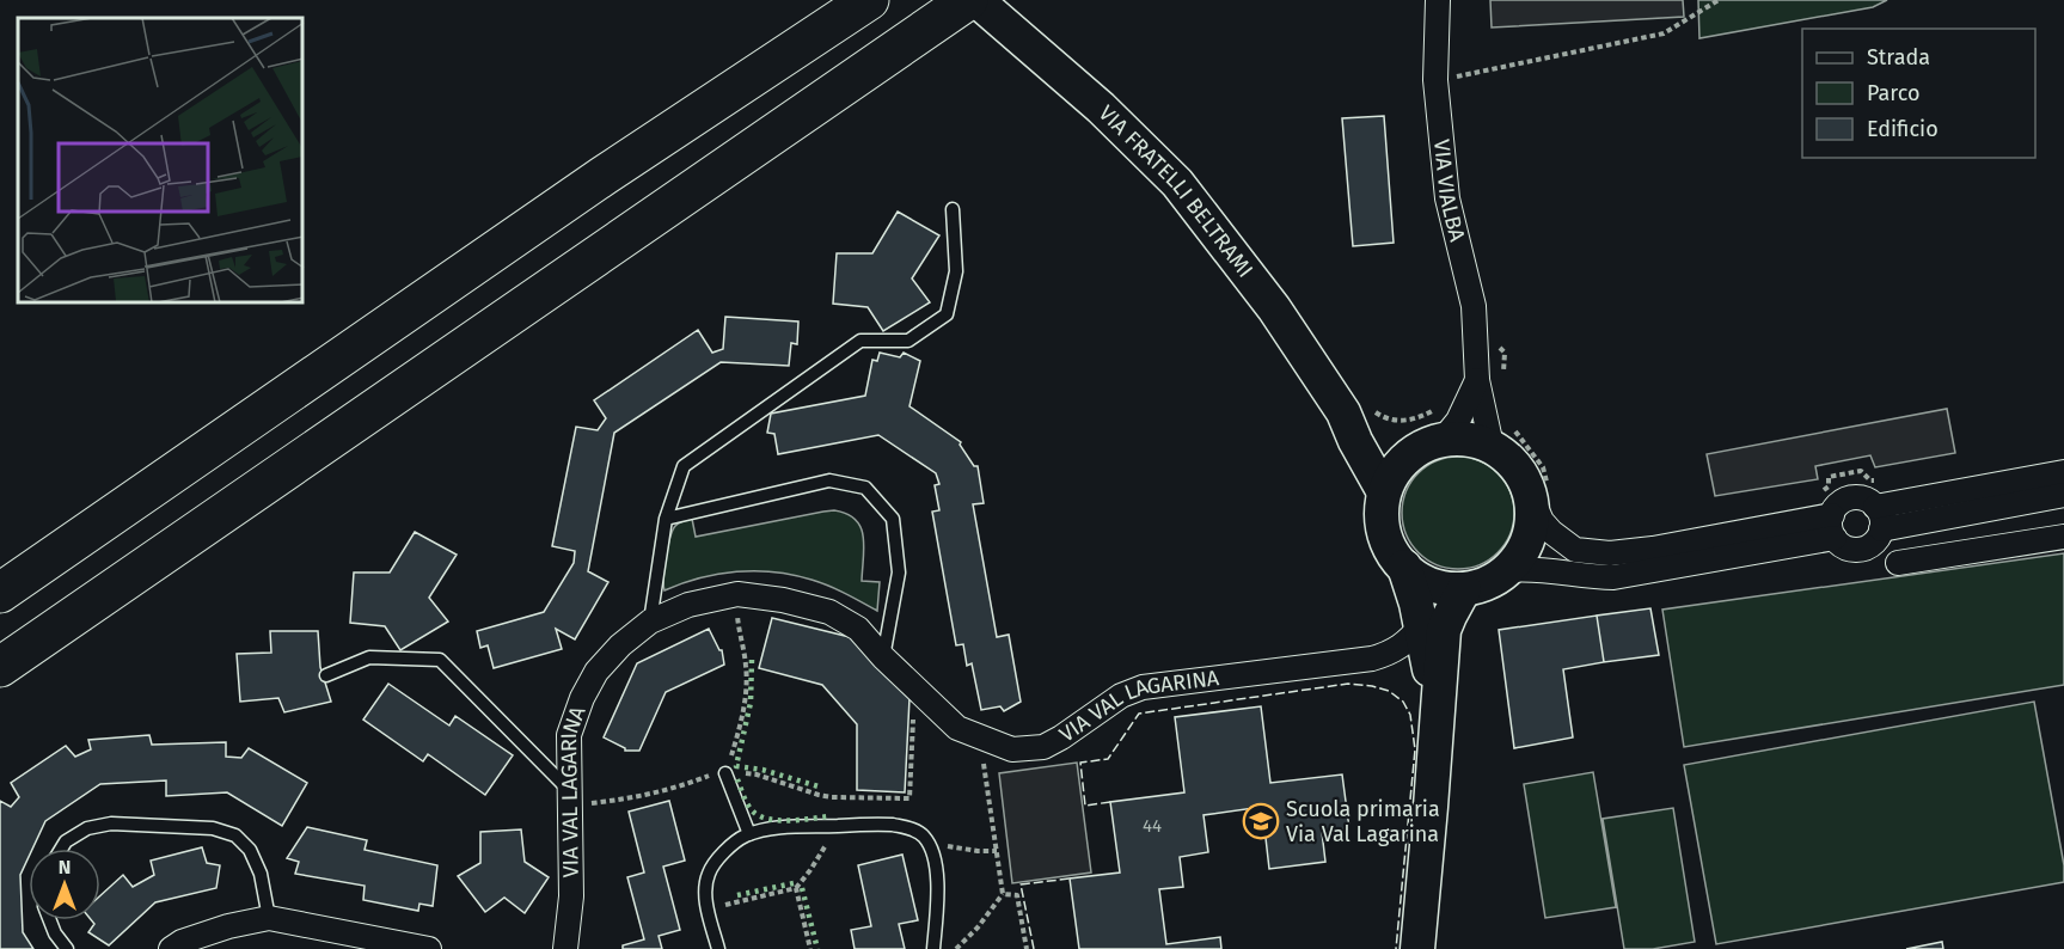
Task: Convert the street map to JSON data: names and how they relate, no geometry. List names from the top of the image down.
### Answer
{
  "streets": {
    "street": ["VIA VIALBA", "VIA FRATELLI BELTRAMI", "VIA VAL LAGARINA"]
  },
  "crossings": [
    ["VIA VIALBA", "VIA FRATELLI BELTRAMI"]
  ],
  "places": {
    "school or university": ["Scuola primaria Via Val Lagarina"]
  },
  "house_numbers": ["44"],
  "legend": ["Strada", "Parco", "Edificio"],
  "north": "top"
}
